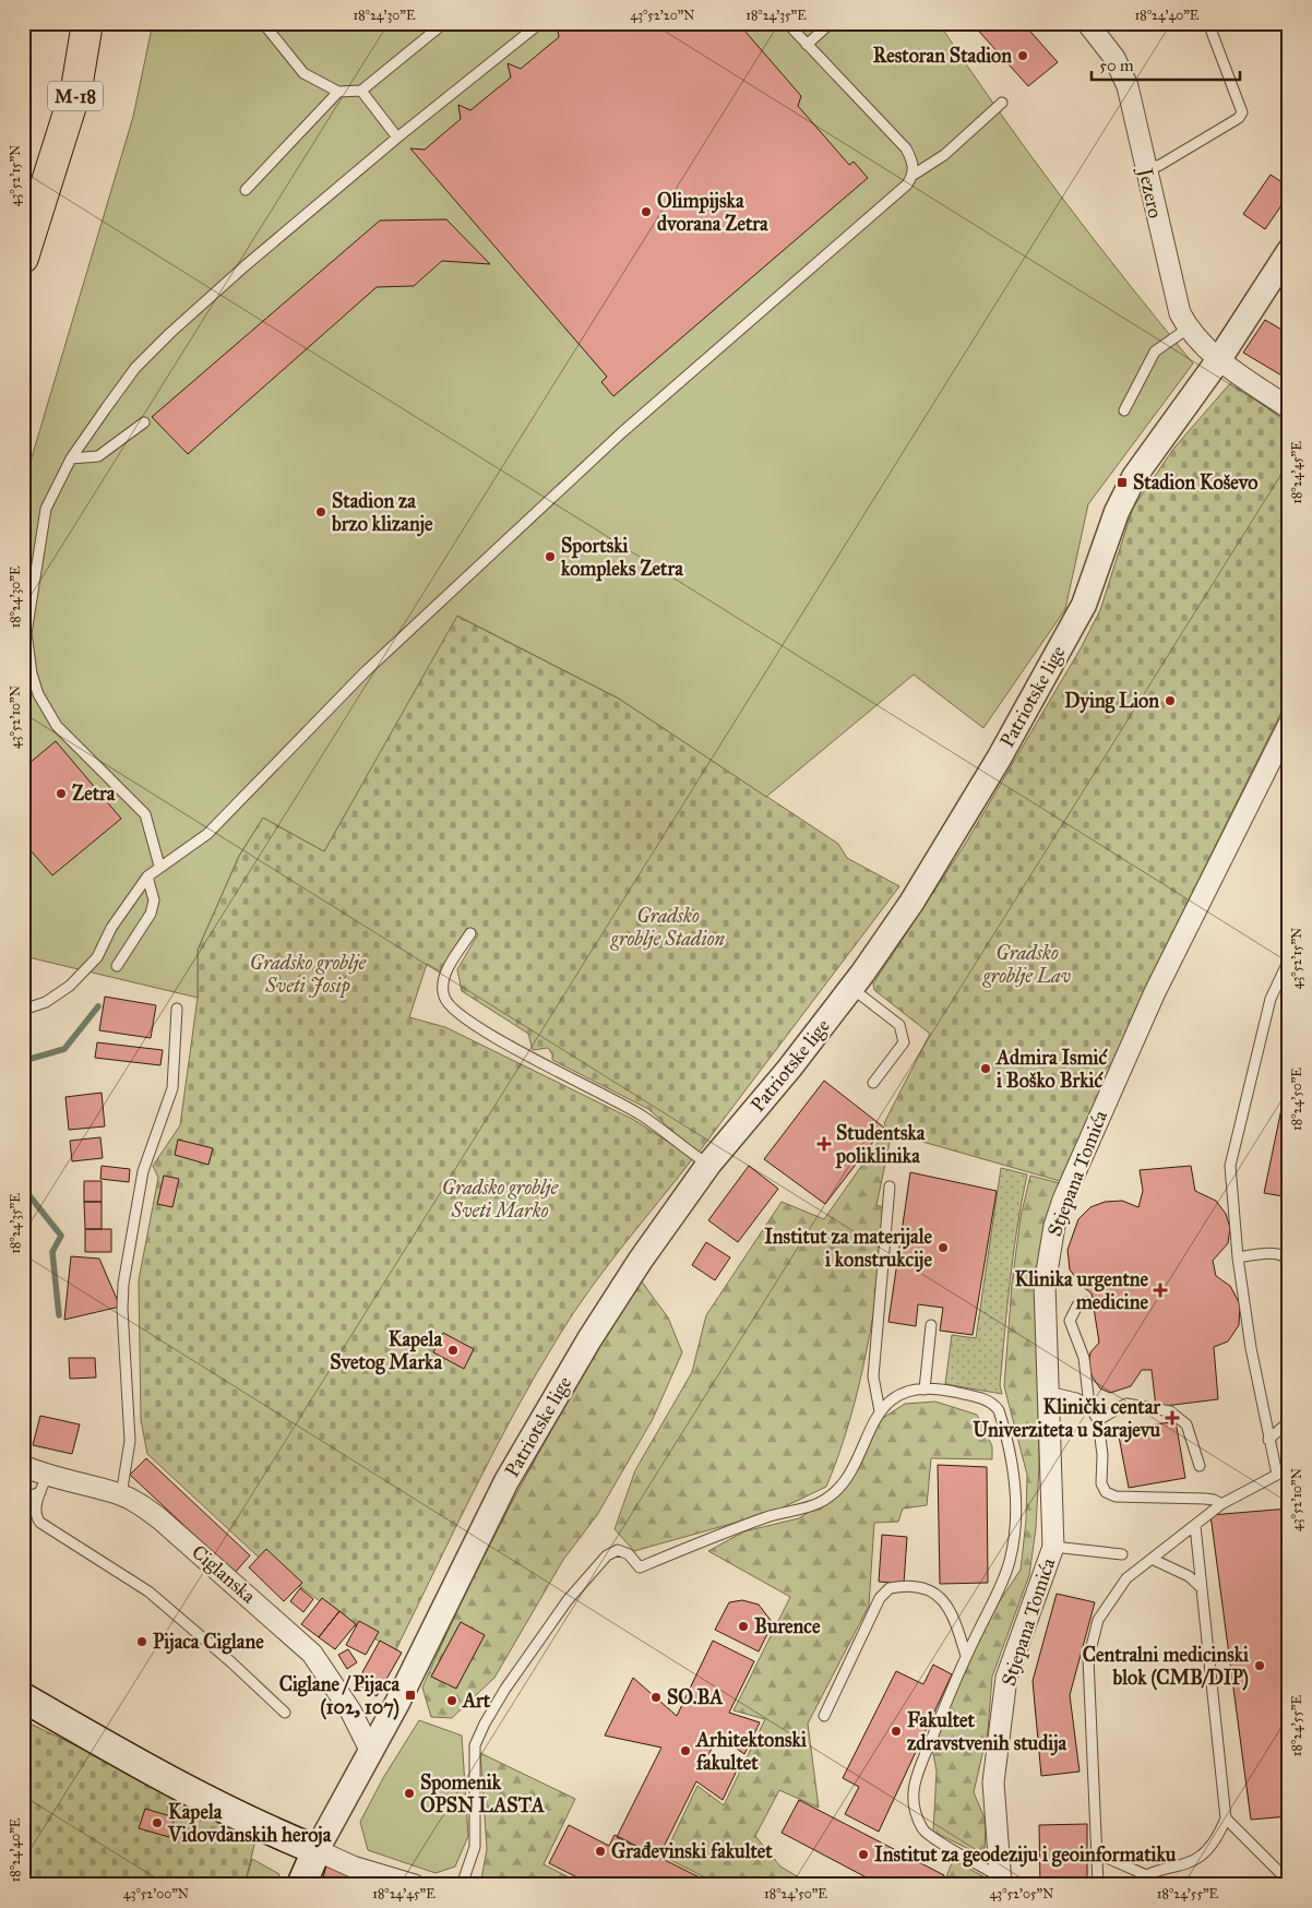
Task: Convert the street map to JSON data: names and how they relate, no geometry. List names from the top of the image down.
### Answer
{
  "streets": {
    "main road": ["M-18", "Patriotske lige"],
    "street": ["Jezero", "Stjepana Tomića", "Ciglanska"]
  },
  "crossings": [
    ["Jezero", "Patriotske lige"],
    ["Patriotske lige", "Ciglanska"]
  ],
  "parks": [
    "Gradsko groblje Stadion",
    "Gradsko groblje Lav",
    "Gradsko groblje Sveti Josip",
    "Gradsko groblje Sveti Marko"
  ],
  "places": {
    "other": [
      "Restoran Stadion",
      "Olimpijska dvorana Zetra",
      "Stadion za brzo klizanje",
      "Sportski kompleks Zetra",
      "Dying Lion",
      "Zetra",
      "Admira Ismić i Boško Brkić",
      "Institut za materijale i konstrukcije",
      "Kapela Svetog Marka",
      "Burence",
      "Pijaca Ciglane",
      "Centralni medicinski blok (CMB/DIP)",
      "SO.BA",
      "Art",
      "Fakultet zdravstvenih studija",
      "Arhitektonski fakultet",
      "Spomenik OPSN LASTA",
      "Kapela Vidovdanskih heroja",
      "Građevinski fakultet",
      "Institut za geodeziju i geoinformatiku"
    ],
    "transit": ["Stadion Koševo", "Ciglane / Pijaca (102, 107)"],
    "health": ["Studentska poliklinika", "Klinika urgentne medicine", "Klinički centar Univerziteta u Sarajevu"]
  },
  "scale_bar": "50 m",
  "coordinates": [
    "18°24'30\"E",
    "43°52'20\"N",
    "18°24'35\"E",
    "18°24'40\"E",
    "43°52'15\"N",
    "18°24'45\"E",
    "43°52'10\"N",
    "18°24'50\"E",
    "18°24'55\"E",
    "43°52'00\"N",
    "43°52'05\"N"
  ]
}
